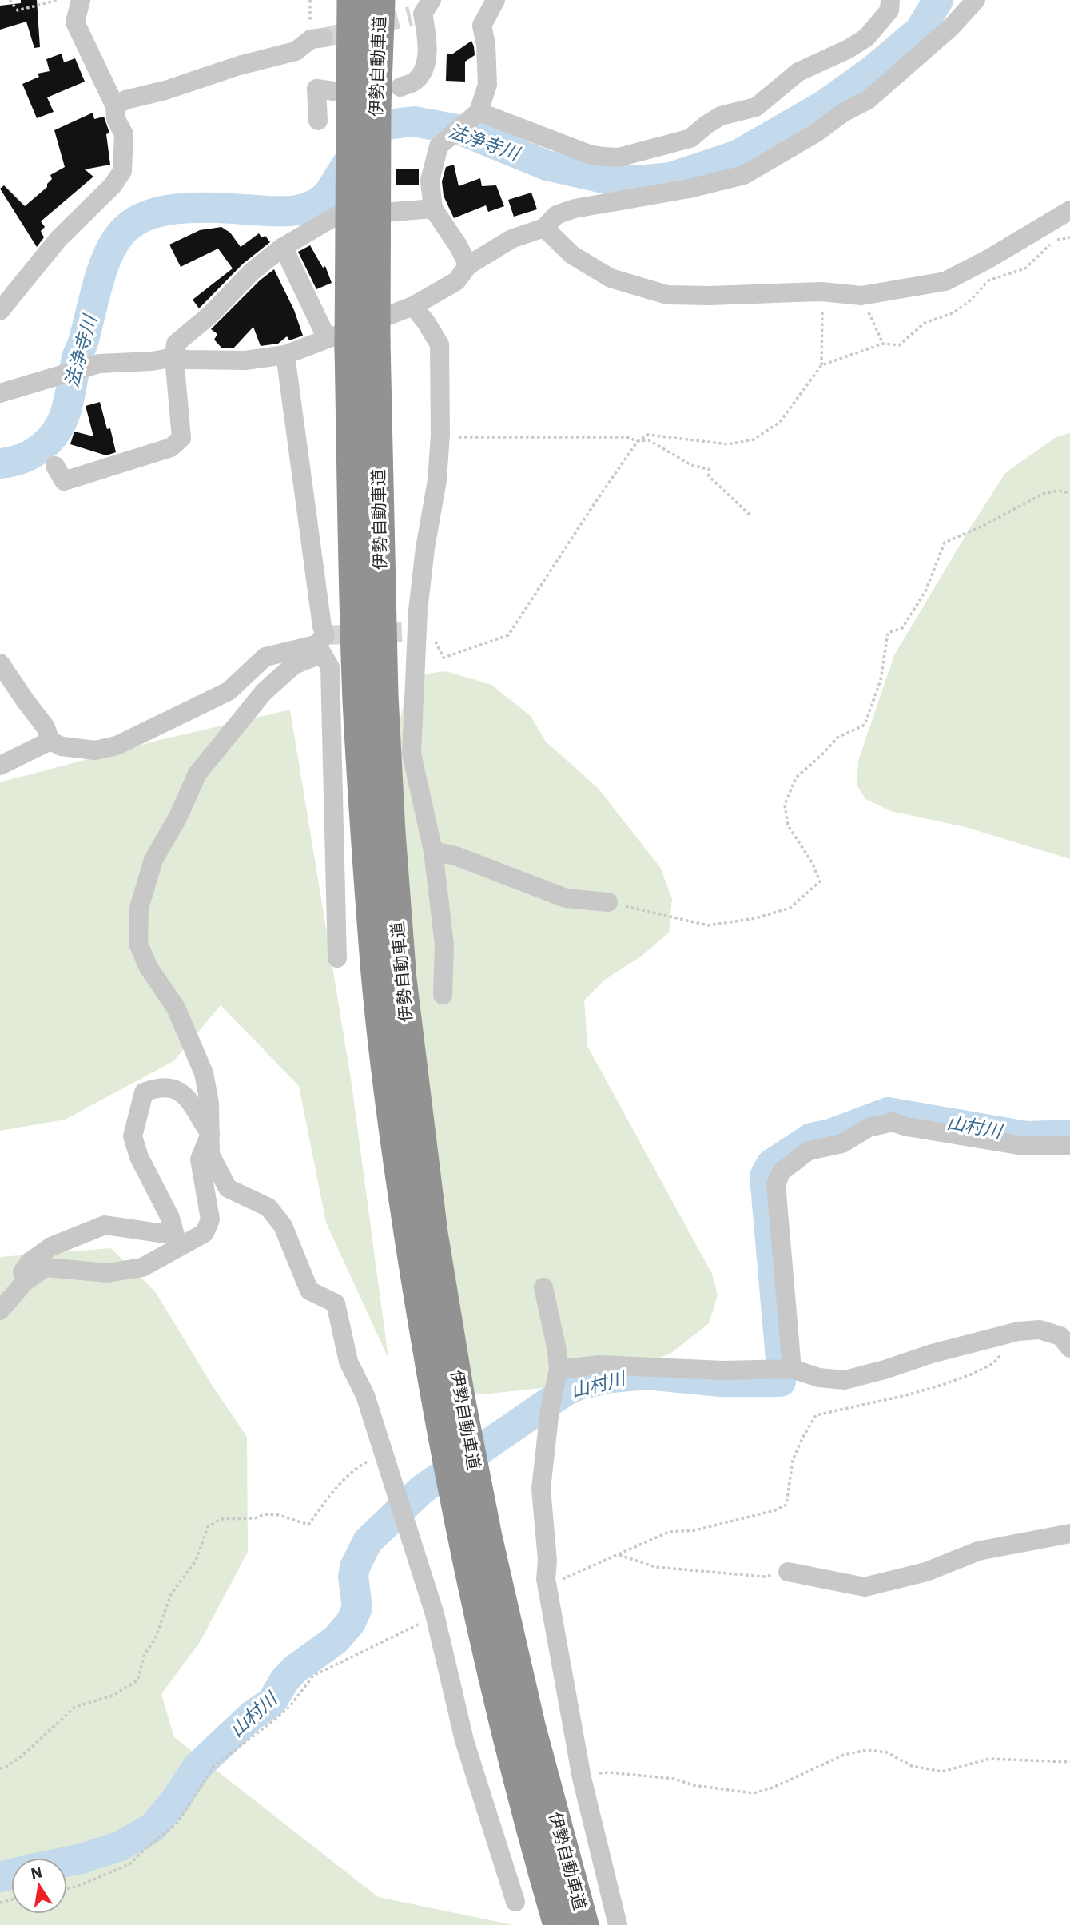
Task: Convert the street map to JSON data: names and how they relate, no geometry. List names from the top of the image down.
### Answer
{
  "streets": {
    "highway": ["伊勢自動車道"]
  },
  "water": ["法浄寺川", "山村川"],
  "north": "top"
}
